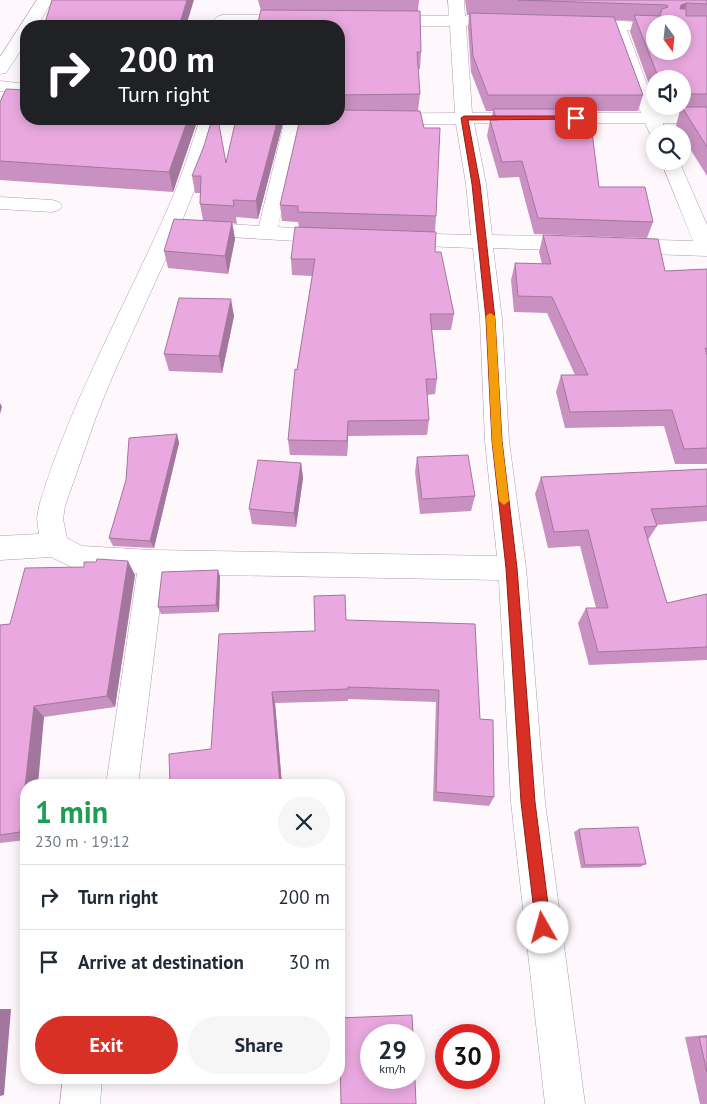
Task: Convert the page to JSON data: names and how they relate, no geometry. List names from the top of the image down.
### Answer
{
  "north": "bottom",
  "page": {
    "turn": ["200 m", "Turn right"],
    "heading": ["1 min", "230 m · 19:12"],
    "list": [
      {
        "name": "Turn right",
        "value": "200 m"
      },
      {
        "name": "Arrive at destination",
        "value": "30 m"
      }
    ],
    "buttons": ["Exit", "Share"],
    "speed": "29 km/h",
    "limit": "30"
  }
}
